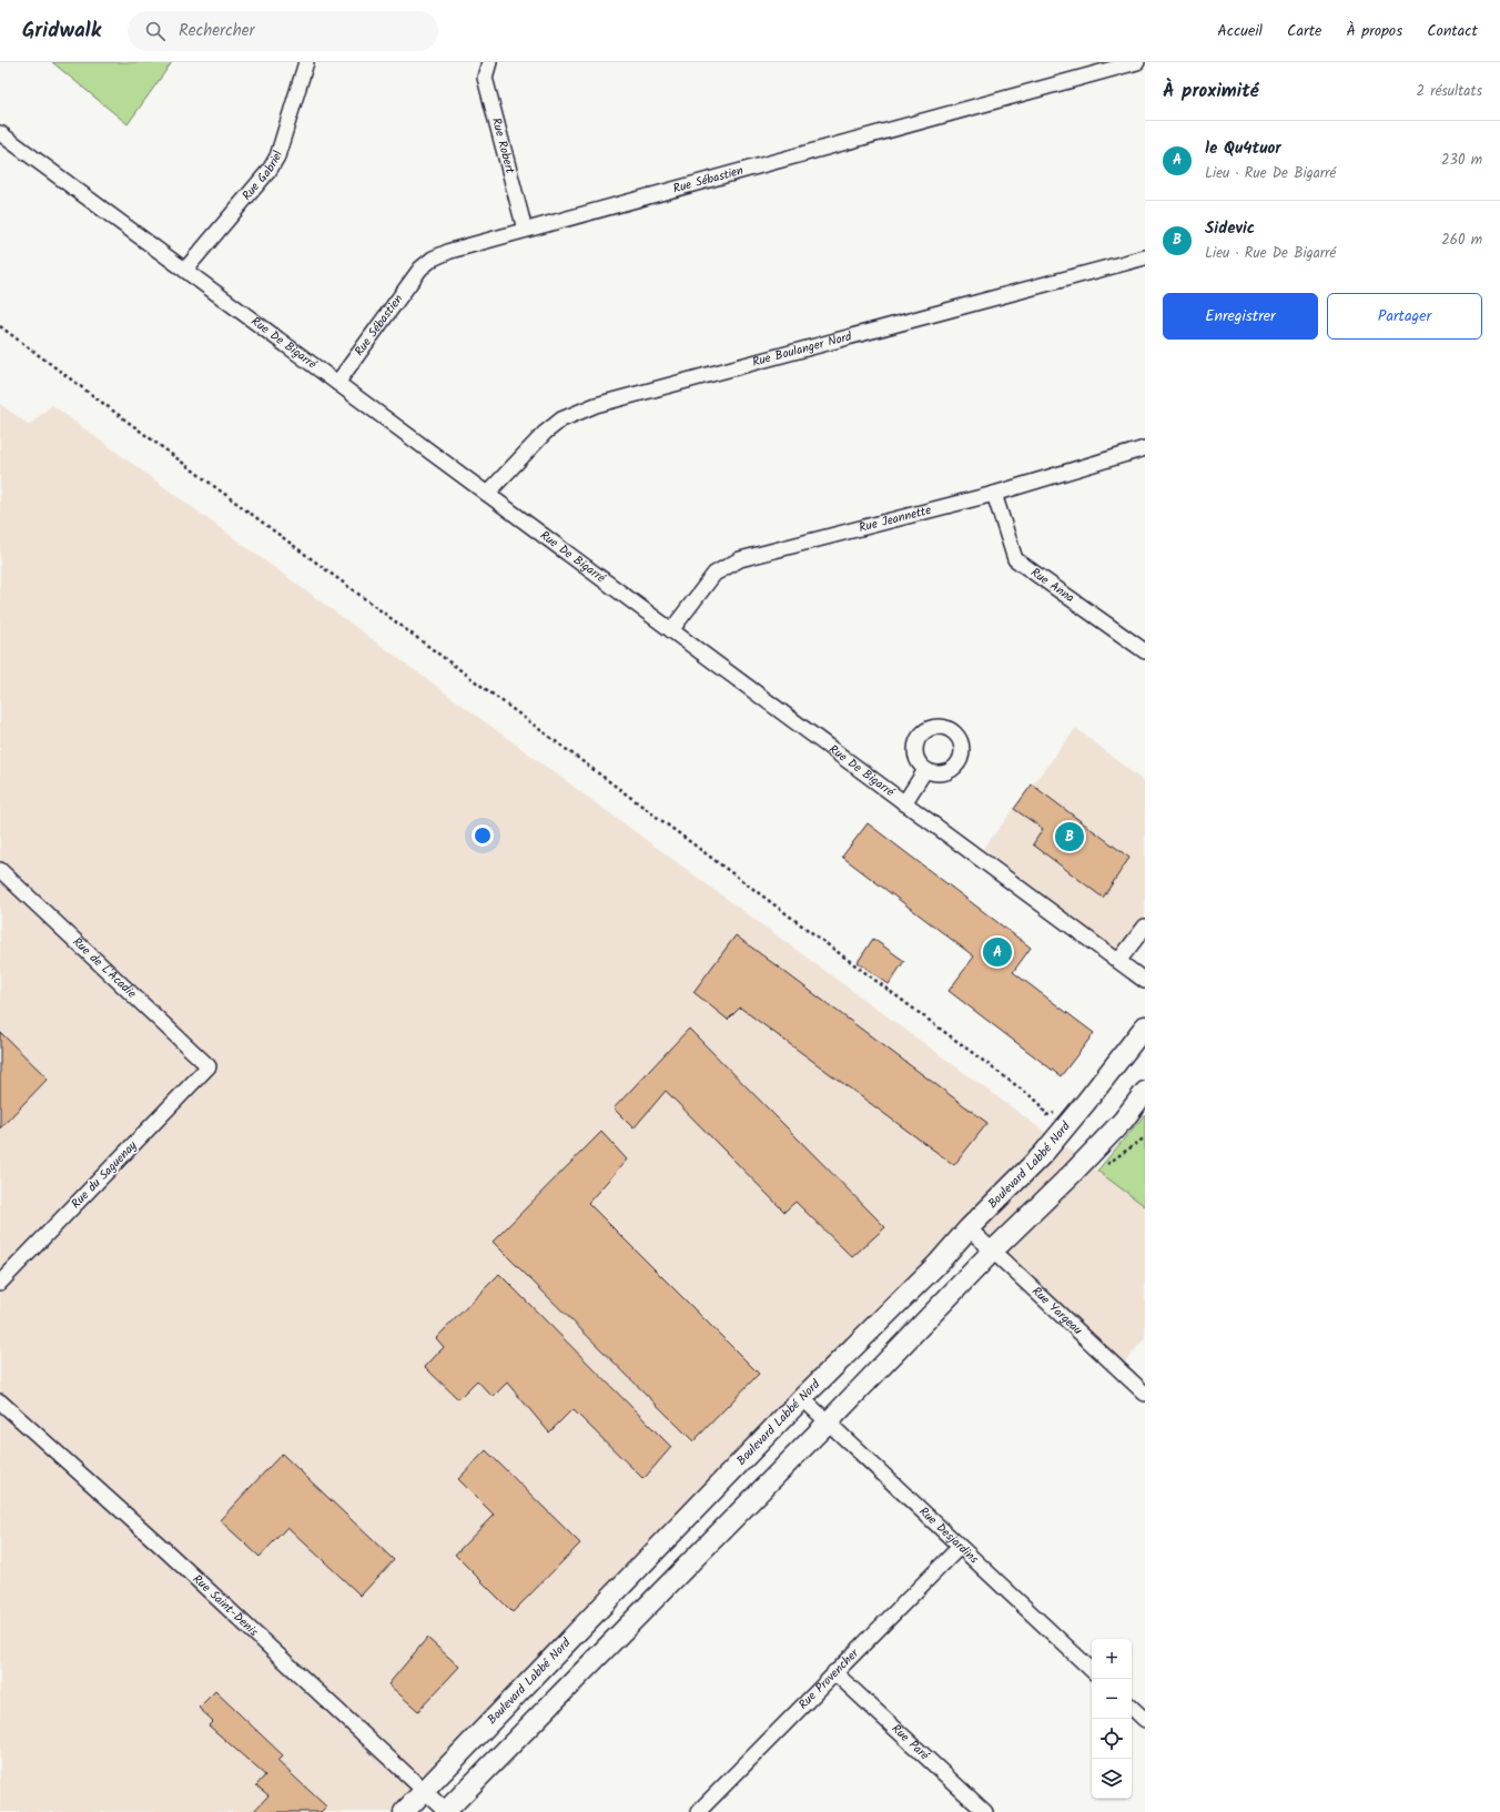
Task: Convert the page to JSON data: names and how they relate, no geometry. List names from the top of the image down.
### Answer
{
  "streets": {
    "main road": ["Boulevard Labbé Nord"],
    "street": [
      "Rue Robert",
      "Rue Gabriel",
      "Rue Sébastien",
      "Rue De Bigarré",
      "Rue Boulanger Nord",
      "Rue Jeannette",
      "Rue Anna",
      "Rue de L'Acadie",
      "Rue du Saguenay",
      "Rue Yargeau",
      "Rue Desjardins",
      "Rue Saint-Denis",
      "Rue Provencher",
      "Rue Paré"
    ]
  },
  "crossings": [
    ["Rue Robert", "Rue Sébastien"],
    ["Rue Gabriel", "Rue De Bigarré"],
    ["Rue Sébastien", "Rue De Bigarré"],
    ["Rue De Bigarré", "Rue Boulanger Nord"],
    ["Rue De Bigarré", "Rue Jeannette"],
    ["Rue Jeannette", "Rue Anna"],
    ["Rue de L'Acadie", "Rue du Saguenay"],
    ["Boulevard Labbé Nord", "Rue Yargeau"],
    ["Boulevard Labbé Nord", "Rue Desjardins"],
    ["Boulevard Labbé Nord", "Rue Saint-Denis"],
    ["Rue Desjardins", "Rue Provencher"],
    ["Rue Provencher", "Rue Paré"]
  ],
  "page": {
    "header": "Gridwalk",
    "search": "Rechercher",
    "nav": [
      "Accueil",
      "Carte",
      "À propos",
      "Contact"
    ],
    "heading": ["À proximité", "2 résultats"],
    "list": [
      {
        "mark": "A",
        "name": "le Qu4tuor",
        "note": "Lieu · Rue De Bigarré",
        "value": "230 m"
      },
      {
        "mark": "B",
        "name": "Sidevic",
        "note": "Lieu · Rue De Bigarré",
        "value": "260 m"
      }
    ],
    "buttons": ["Enregistrer", "Partager"],
    "pins": ["B", "A"],
    "map_buttons": ["+", "−"]
  }
}
